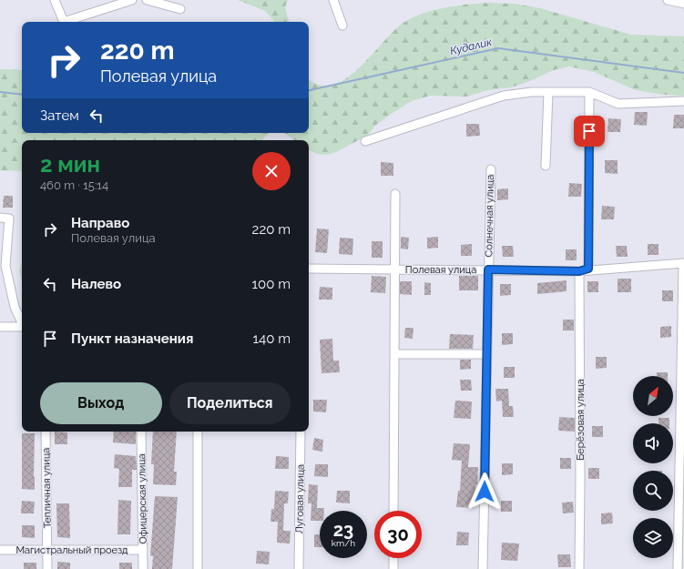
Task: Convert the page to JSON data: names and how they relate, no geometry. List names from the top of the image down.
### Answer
{
  "streets": {
    "street": [
      "Солнечная улица",
      "Полевая улица",
      "Берёзовая улица",
      "Тепличная улица",
      "Офицерская улица",
      "Луговая улица",
      "Магистральный проезд"
    ]
  },
  "crossings": [
    ["Солнечная улица", "Полевая улица"],
    ["Полевая улица", "Берёзовая улица"],
    ["Тепличная улица", "Магистральный проезд"],
    ["Офицерская улица", "Магистральный проезд"]
  ],
  "water": ["Кудалик"],
  "north": "top right",
  "page": {
    "turn": ["220 m", "Полевая улица"],
    "then": "Затем",
    "heading": ["2 мин", "460 m · 15:14"],
    "list": [
      {
        "name": "Направо",
        "note": "Полевая улица",
        "value": "220 m"
      },
      {
        "name": "Налево",
        "value": "100 m"
      },
      {
        "name": "Пункт назначения",
        "value": "140 m"
      }
    ],
    "buttons": ["Выход", "Поделиться"],
    "speed": "23 km/h",
    "limit": "30"
  }
}
